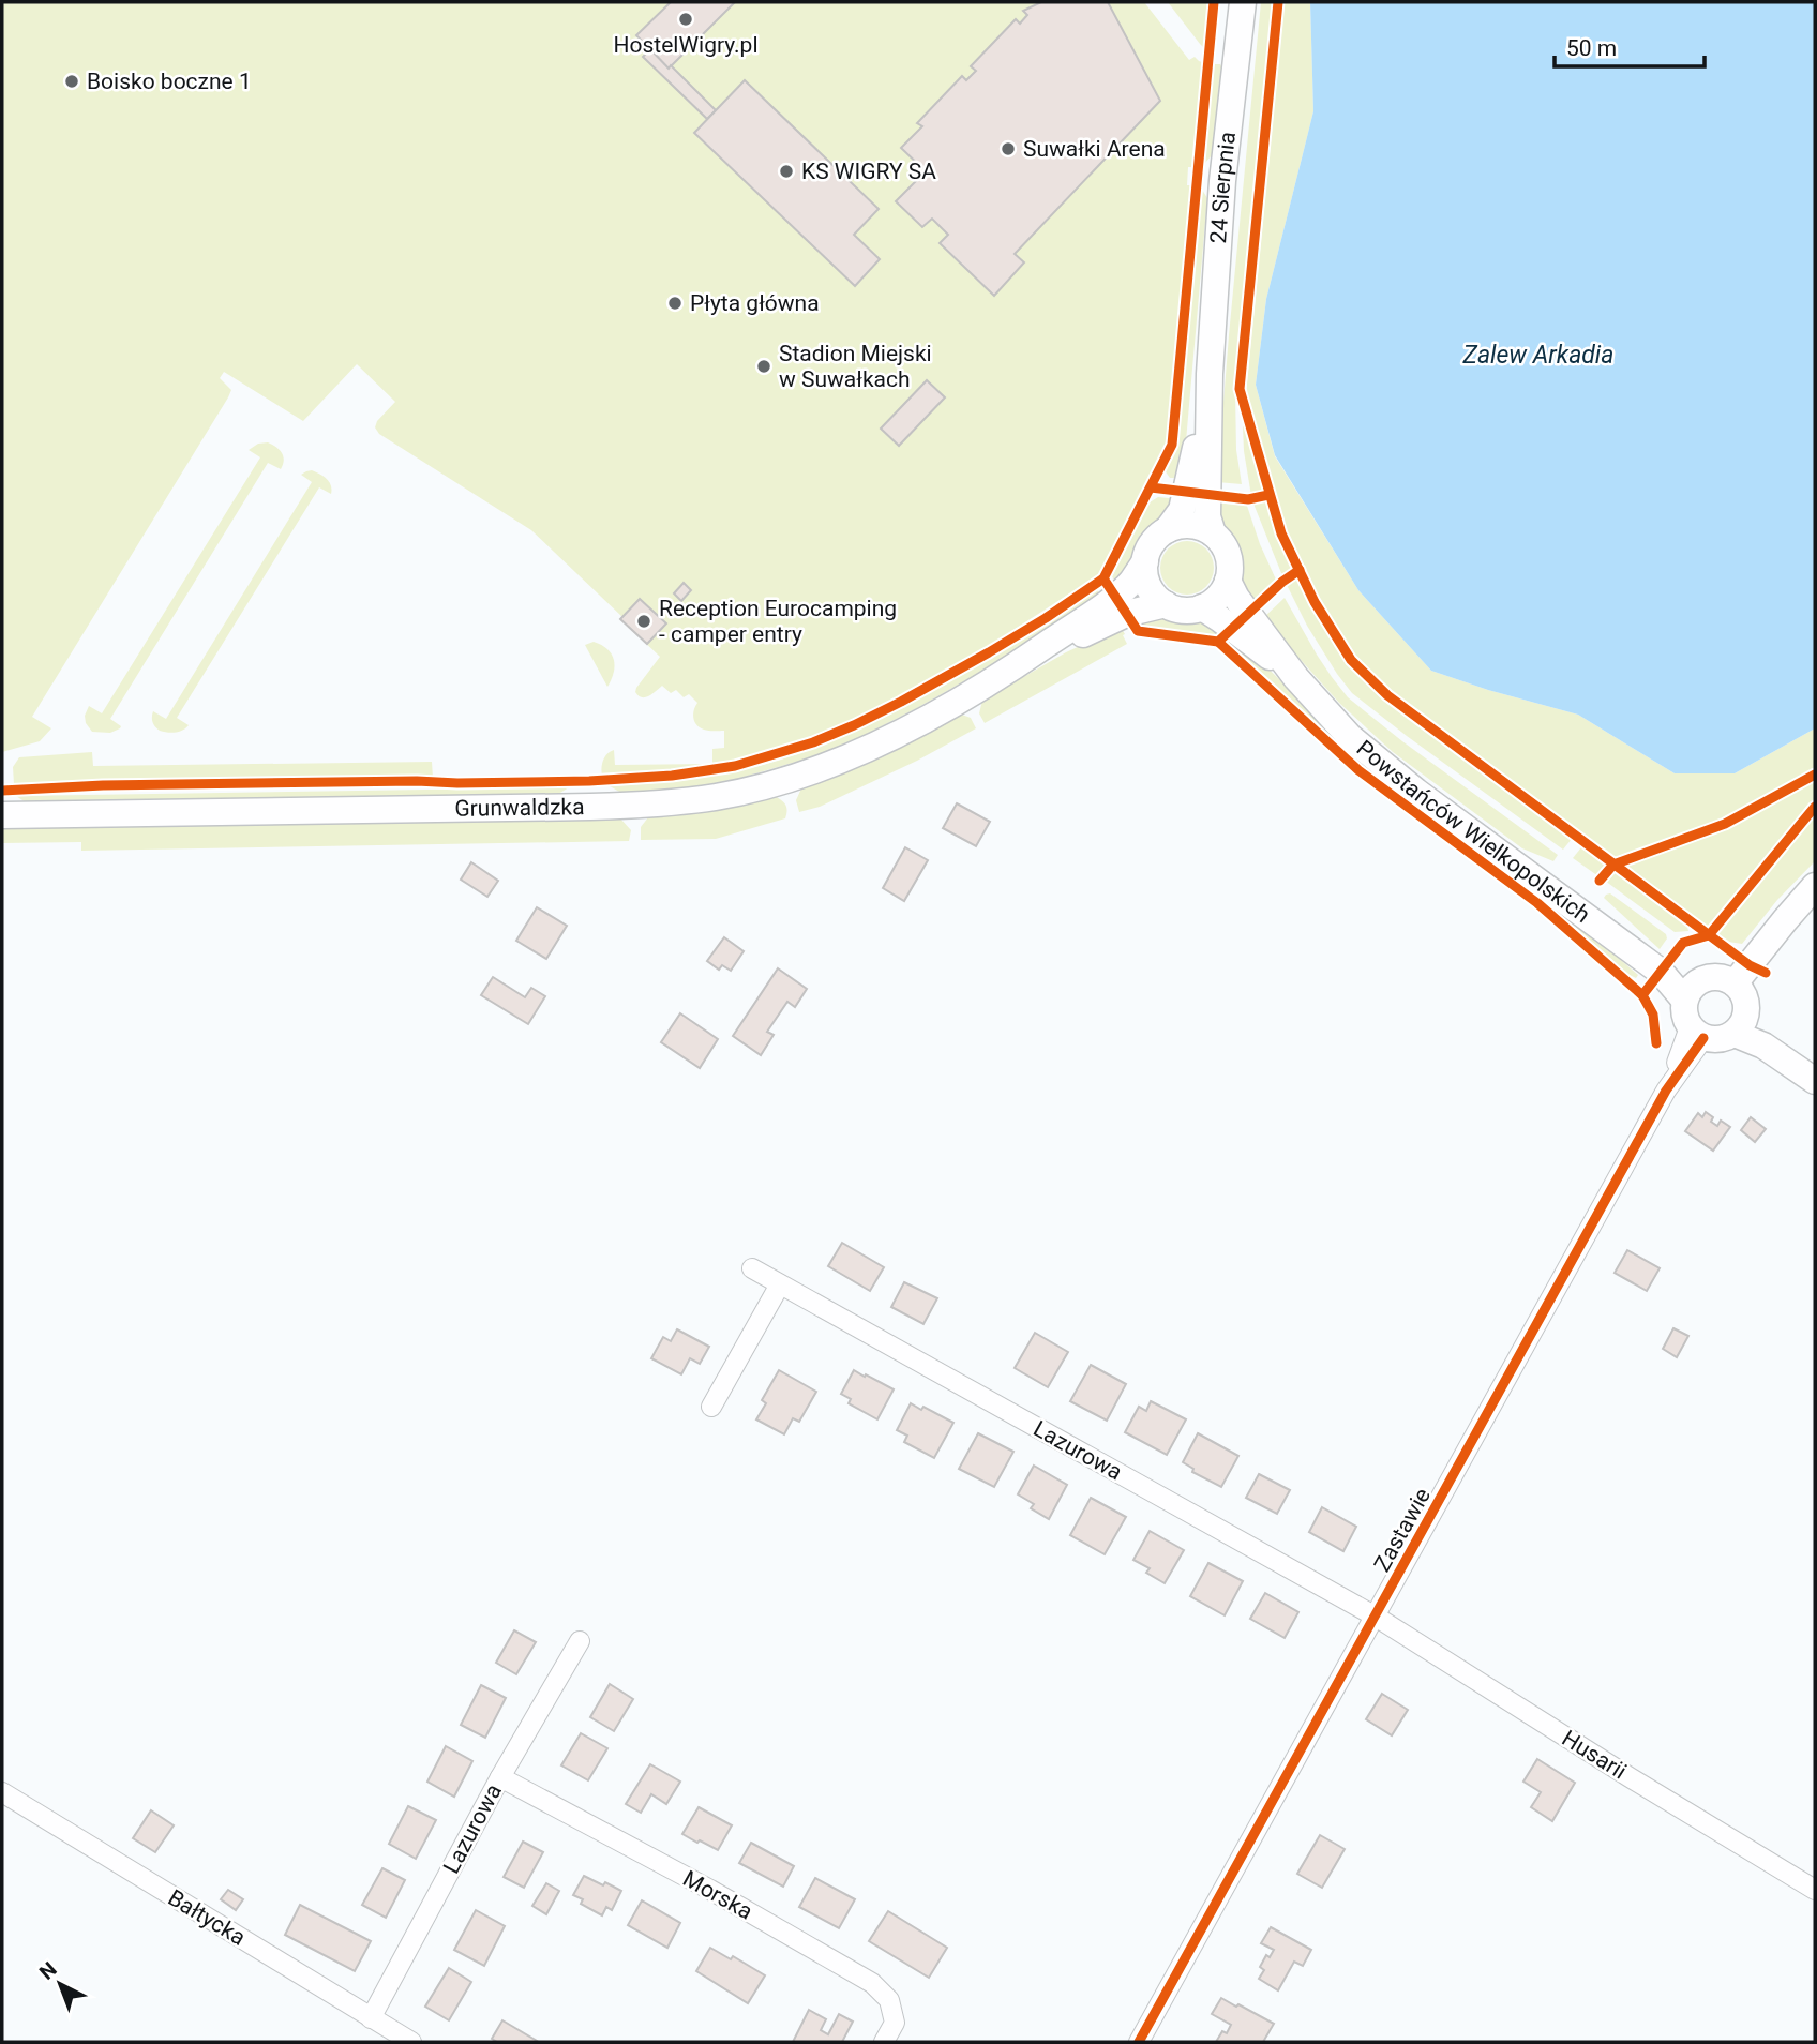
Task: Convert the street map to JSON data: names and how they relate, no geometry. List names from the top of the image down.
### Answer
{
  "streets": {
    "main road": ["24 Sierpnia", "Grunwaldzka", "Powstańców Wielkopolskich"],
    "street": [
      "Lazurowa",
      "Zastawie",
      "Husarii",
      "Morska",
      "Bałtycka"
    ]
  },
  "crossings": [
    ["24 Sierpnia", "Grunwaldzka"],
    ["24 Sierpnia", "Powstańców Wielkopolskich"],
    ["Grunwaldzka", "Powstańców Wielkopolskich"],
    ["Powstańców Wielkopolskich", "Zastawie"],
    ["Lazurowa", "Zastawie"],
    ["Lazurowa", "Husarii"],
    ["Lazurowa", "Morska"],
    ["Lazurowa", "Bałtycka"],
    ["Zastawie", "Husarii"]
  ],
  "water": ["Zalew Arkadia"],
  "places": [
    "HostelWigry.pl",
    "Boisko boczne 1",
    "Suwałki Arena",
    "KS WIGRY SA",
    "Płyta główna",
    "Stadion Miejski w Suwałkach",
    "Reception Eurocamping - camper entry"
  ],
  "scale_bar": "50 m",
  "north": "top left"
}
